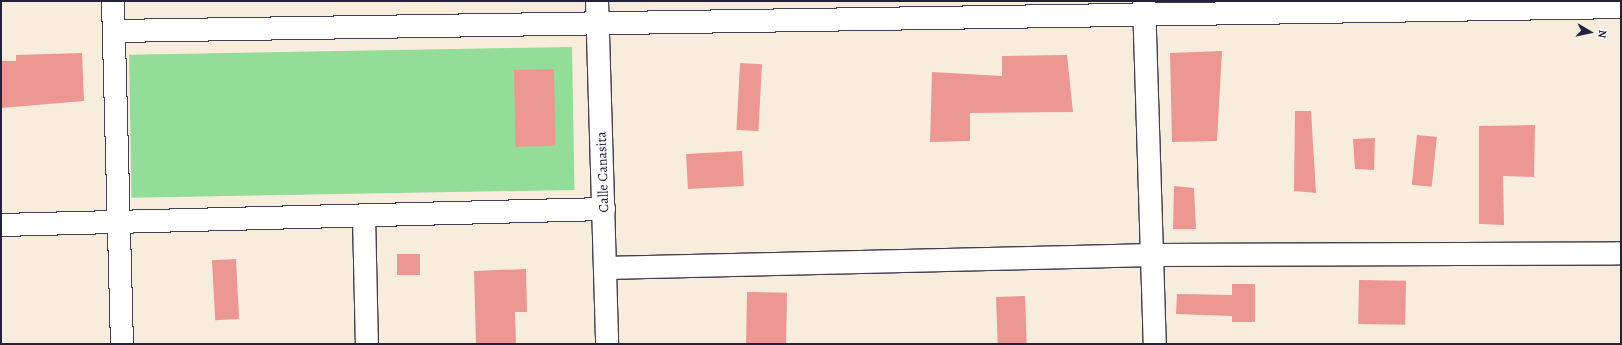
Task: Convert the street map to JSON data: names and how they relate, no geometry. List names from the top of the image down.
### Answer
{
  "streets": {
    "street": ["Calle Canasita"]
  },
  "north": "right"
}
